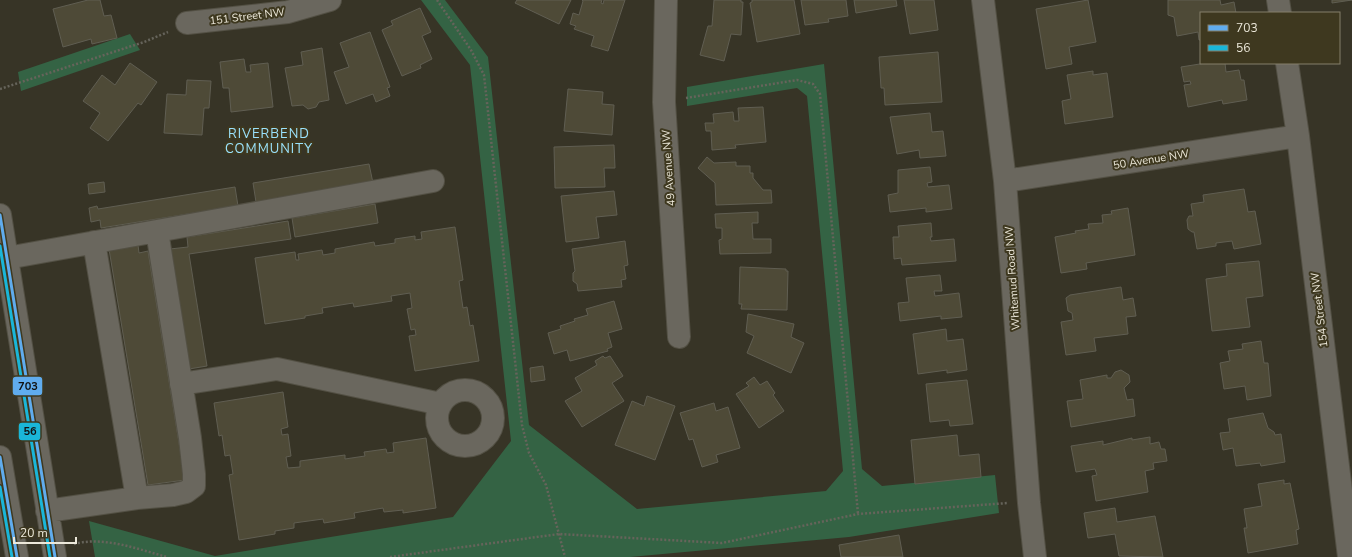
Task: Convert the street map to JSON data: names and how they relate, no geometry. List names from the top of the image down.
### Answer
{
  "streets": {
    "street": [
      "151 Street NW",
      "50 Avenue NW",
      "49 Avenue NW",
      "Whitemud Road NW",
      "154 Street NW"
    ]
  },
  "crossings": [
    ["50 Avenue NW", "Whitemud Road NW"],
    ["50 Avenue NW", "154 Street NW"]
  ],
  "districts": ["RIVERBEND COMMUNITY"],
  "lines": ["transit line 703", "transit line 56"],
  "legend": ["703", "56"],
  "scale_bar": "20 m"
}
